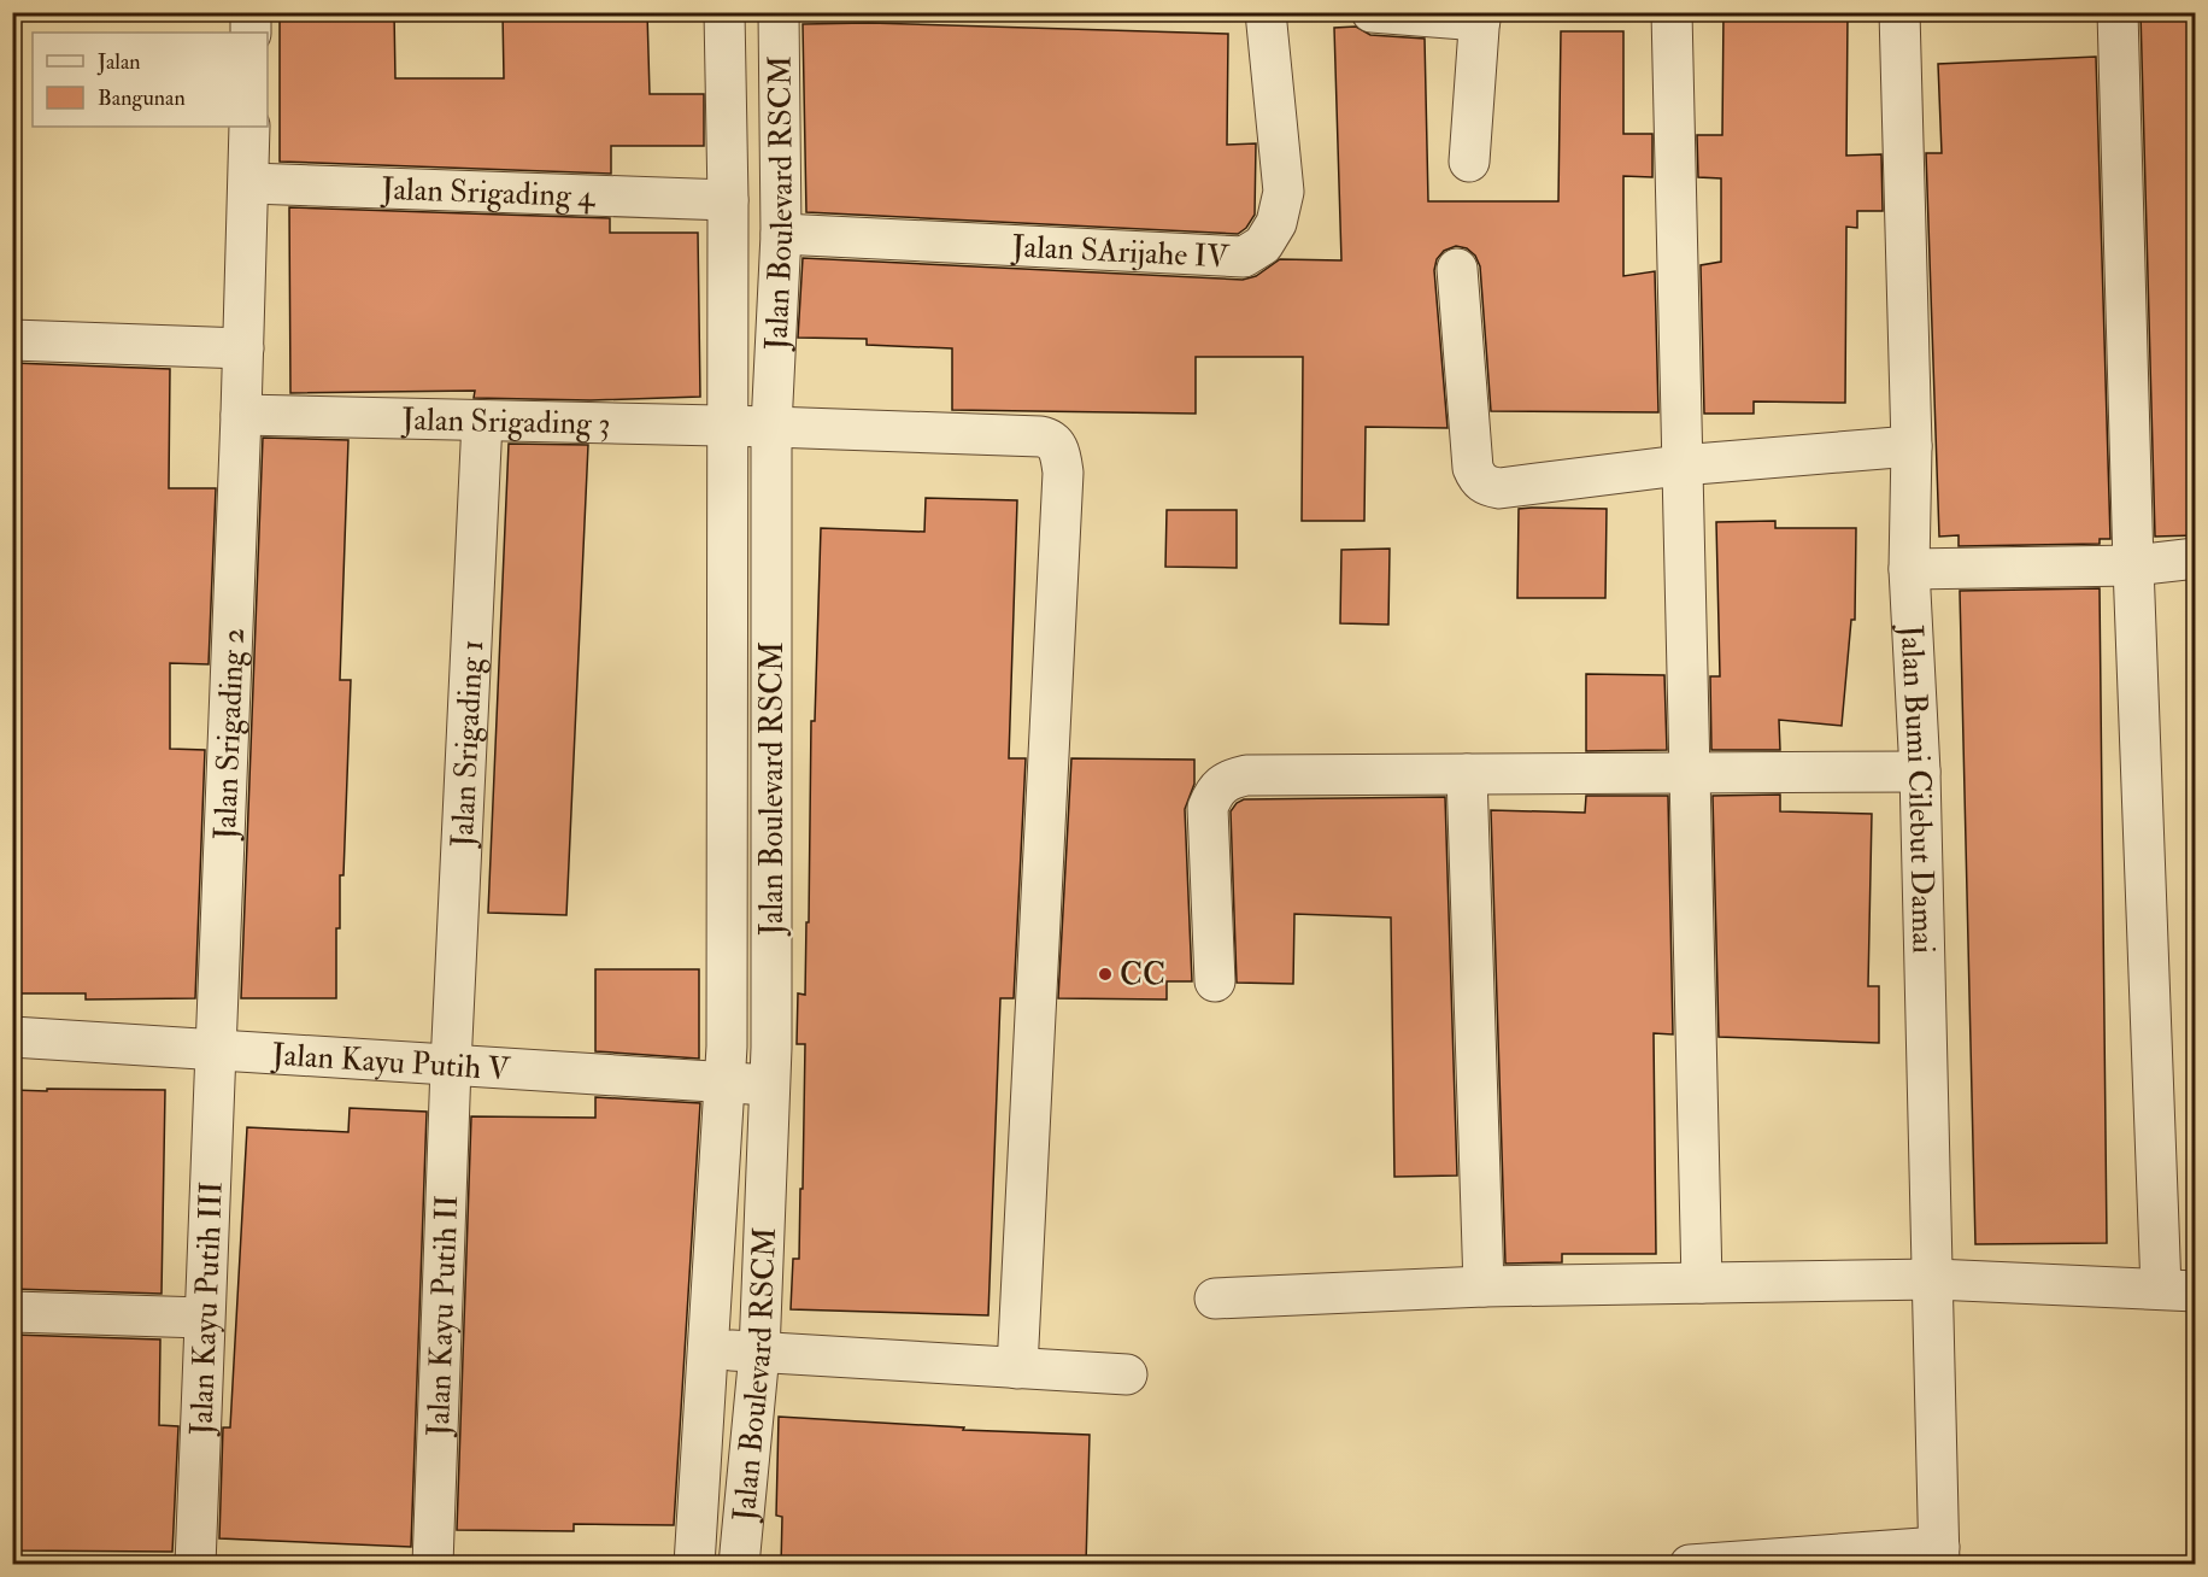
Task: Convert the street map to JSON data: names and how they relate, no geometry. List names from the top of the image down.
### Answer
{
  "streets": {
    "street": [
      "Jalan Srigading 4",
      "Jalan Boulevard RSCM",
      "Jalan SArijahe IV",
      "Jalan Srigading 3",
      "Jalan Srigading 2",
      "Jalan Srigading 1",
      "Jalan Bumi Cilebut Damai",
      "Jalan Kayu Putih V",
      "Jalan Kayu Putih III",
      "Jalan Kayu Putih II"
    ]
  },
  "crossings": [
    ["Jalan Srigading 4", "Jalan Boulevard RSCM"],
    ["Jalan Srigading 4", "Jalan Srigading 2"],
    ["Jalan Boulevard RSCM", "Jalan SArijahe IV"],
    ["Jalan Boulevard RSCM", "Jalan Srigading 3"],
    ["Jalan Boulevard RSCM", "Jalan Kayu Putih V"],
    ["Jalan Srigading 3", "Jalan Srigading 2"],
    ["Jalan Srigading 3", "Jalan Srigading 1"],
    ["Jalan Srigading 2", "Jalan Kayu Putih V"],
    ["Jalan Srigading 2", "Jalan Kayu Putih III"],
    ["Jalan Srigading 1", "Jalan Kayu Putih V"],
    ["Jalan Srigading 1", "Jalan Kayu Putih II"],
    ["Jalan Kayu Putih V", "Jalan Kayu Putih III"],
    ["Jalan Kayu Putih V", "Jalan Kayu Putih II"]
  ],
  "places": ["CC"],
  "legend": ["Jalan", "Bangunan"]
}
